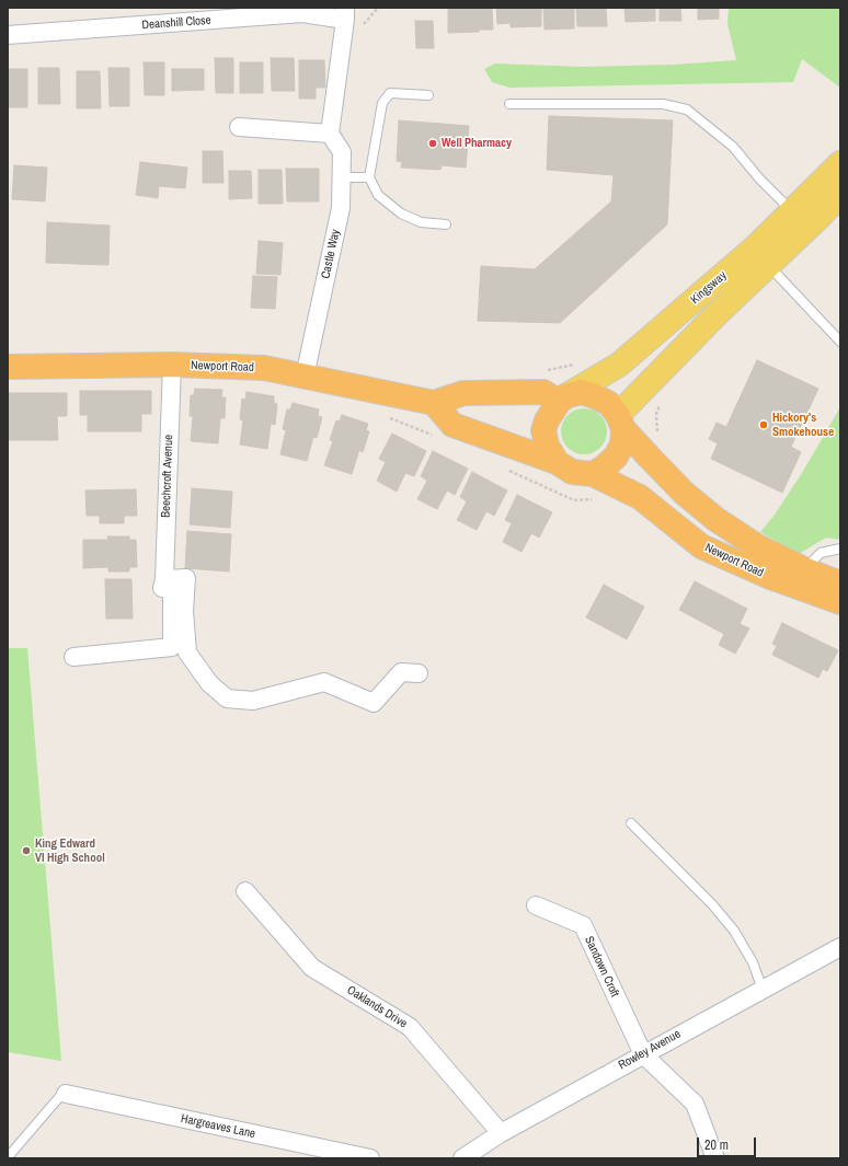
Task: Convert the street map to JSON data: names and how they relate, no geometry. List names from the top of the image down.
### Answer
{
  "streets": {
    "highway": ["Newport Road"],
    "main road": ["Kingsway"],
    "street": [
      "Deanshill Close",
      "Castle Way",
      "Beechcroft Avenue",
      "Sandown Croft",
      "Oaklands Drive",
      "Rowley Avenue",
      "Hargreaves Lane"
    ]
  },
  "crossings": [
    ["Castle Way", "Newport Road"],
    ["Kingsway", "Newport Road"],
    ["Newport Road", "Beechcroft Avenue"],
    ["Sandown Croft", "Rowley Avenue"],
    ["Oaklands Drive", "Rowley Avenue"]
  ],
  "places": ["Well Pharmacy", "Hickory's Smokehouse", "King Edward VI High School"],
  "scale_bar": "20 m"
}
